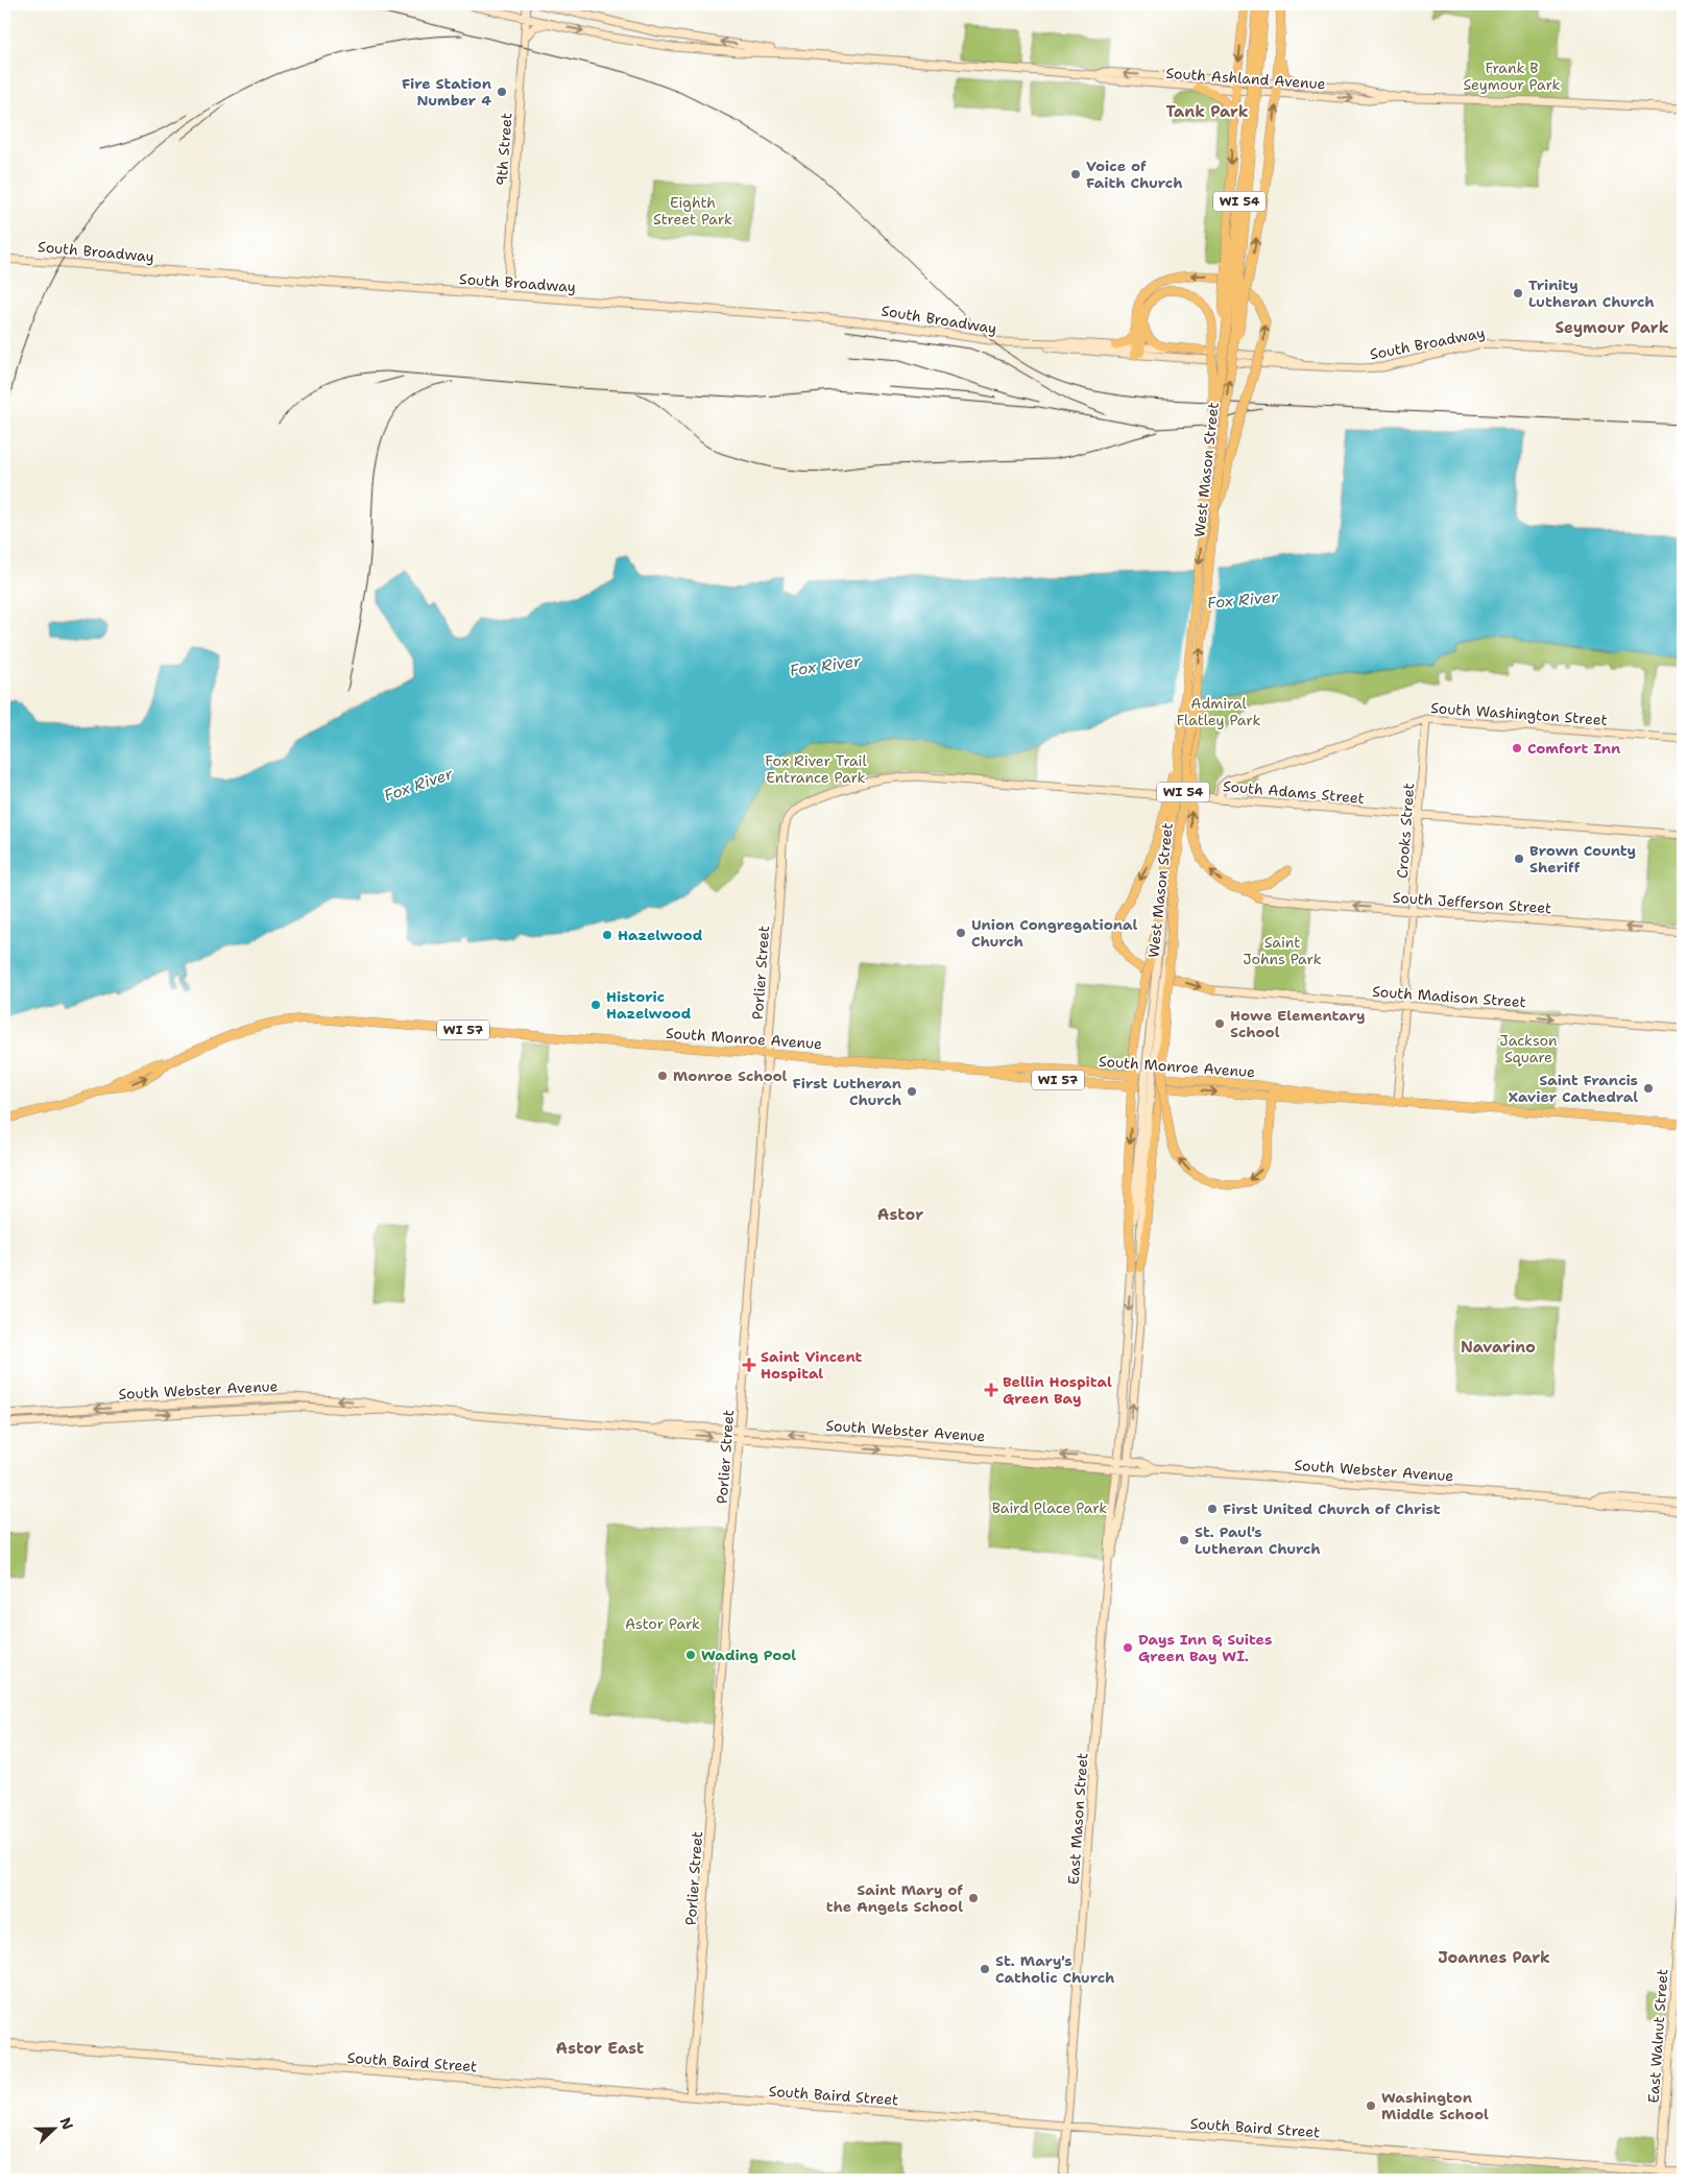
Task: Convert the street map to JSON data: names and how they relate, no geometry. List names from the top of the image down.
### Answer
{
  "streets": {
    "main road": [
      "WI 54",
      "West Mason Street",
      "WI 57",
      "South Monroe Avenue"
    ],
    "street": [
      "South Ashland Avenue",
      "9th Street",
      "South Broadway",
      "South Washington Street",
      "South Adams Street",
      "Crooks Street",
      "South Jefferson Street",
      "Porlier Street",
      "South Madison Street",
      "South Webster Avenue",
      "East Mason Street",
      "East Walnut Street",
      "South Baird Street"
    ]
  },
  "crossings": [
    ["South Ashland Avenue", "9th Street"],
    ["9th Street", "South Broadway"],
    ["WI 54", "West Mason Street"],
    ["WI 54", "South Monroe Avenue"],
    ["West Mason Street", "South Webster Avenue"],
    ["West Mason Street", "East Mason Street"],
    ["South Washington Street", "South Adams Street"],
    ["South Washington Street", "Crooks Street"],
    ["South Adams Street", "Crooks Street"],
    ["South Adams Street", "Porlier Street"],
    ["Crooks Street", "South Jefferson Street"],
    ["Crooks Street", "South Madison Street"],
    ["Crooks Street", "South Monroe Avenue"],
    ["Porlier Street", "South Monroe Avenue"],
    ["Porlier Street", "South Webster Avenue"],
    ["Porlier Street", "South Baird Street"],
    ["South Webster Avenue", "East Mason Street"],
    ["East Mason Street", "South Baird Street"],
    ["East Walnut Street", "South Baird Street"]
  ],
  "one_way": ["South Jefferson Street", "South Madison Street"],
  "districts": [
    "Tank Park",
    "Seymour Park",
    "Astor",
    "Navarino",
    "Joannes Park",
    "Astor East"
  ],
  "water": ["Fox River"],
  "parks": [
    "Frank B Seymour Park",
    "Eighth Street Park",
    "Admiral Flatley Park",
    "Fox River Trail Entrance Park",
    "Saint Johns Park",
    "Jackson Square",
    "Baird Place Park",
    "Astor Park"
  ],
  "places": {
    "other": [
      "Fire Station Number 4",
      "Voice of Faith Church",
      "Trinity Lutheran Church",
      "Comfort Inn",
      "Brown County Sheriff",
      "Union Congregational Church",
      "Hazelwood",
      "Historic Hazelwood",
      "Howe Elementary School",
      "Monroe School",
      "Saint Francis Xavier Cathedral",
      "First Lutheran Church",
      "First United Church of Christ",
      "St. Paul's Lutheran Church",
      "Days Inn & Suites Green Bay WI.",
      "Wading Pool",
      "Saint Mary of the Angels School",
      "St. Mary's Catholic Church",
      "Washington Middle School"
    ],
    "health": ["Saint Vincent Hospital", "Bellin Hospital Green Bay"]
  },
  "north": "right"
}
